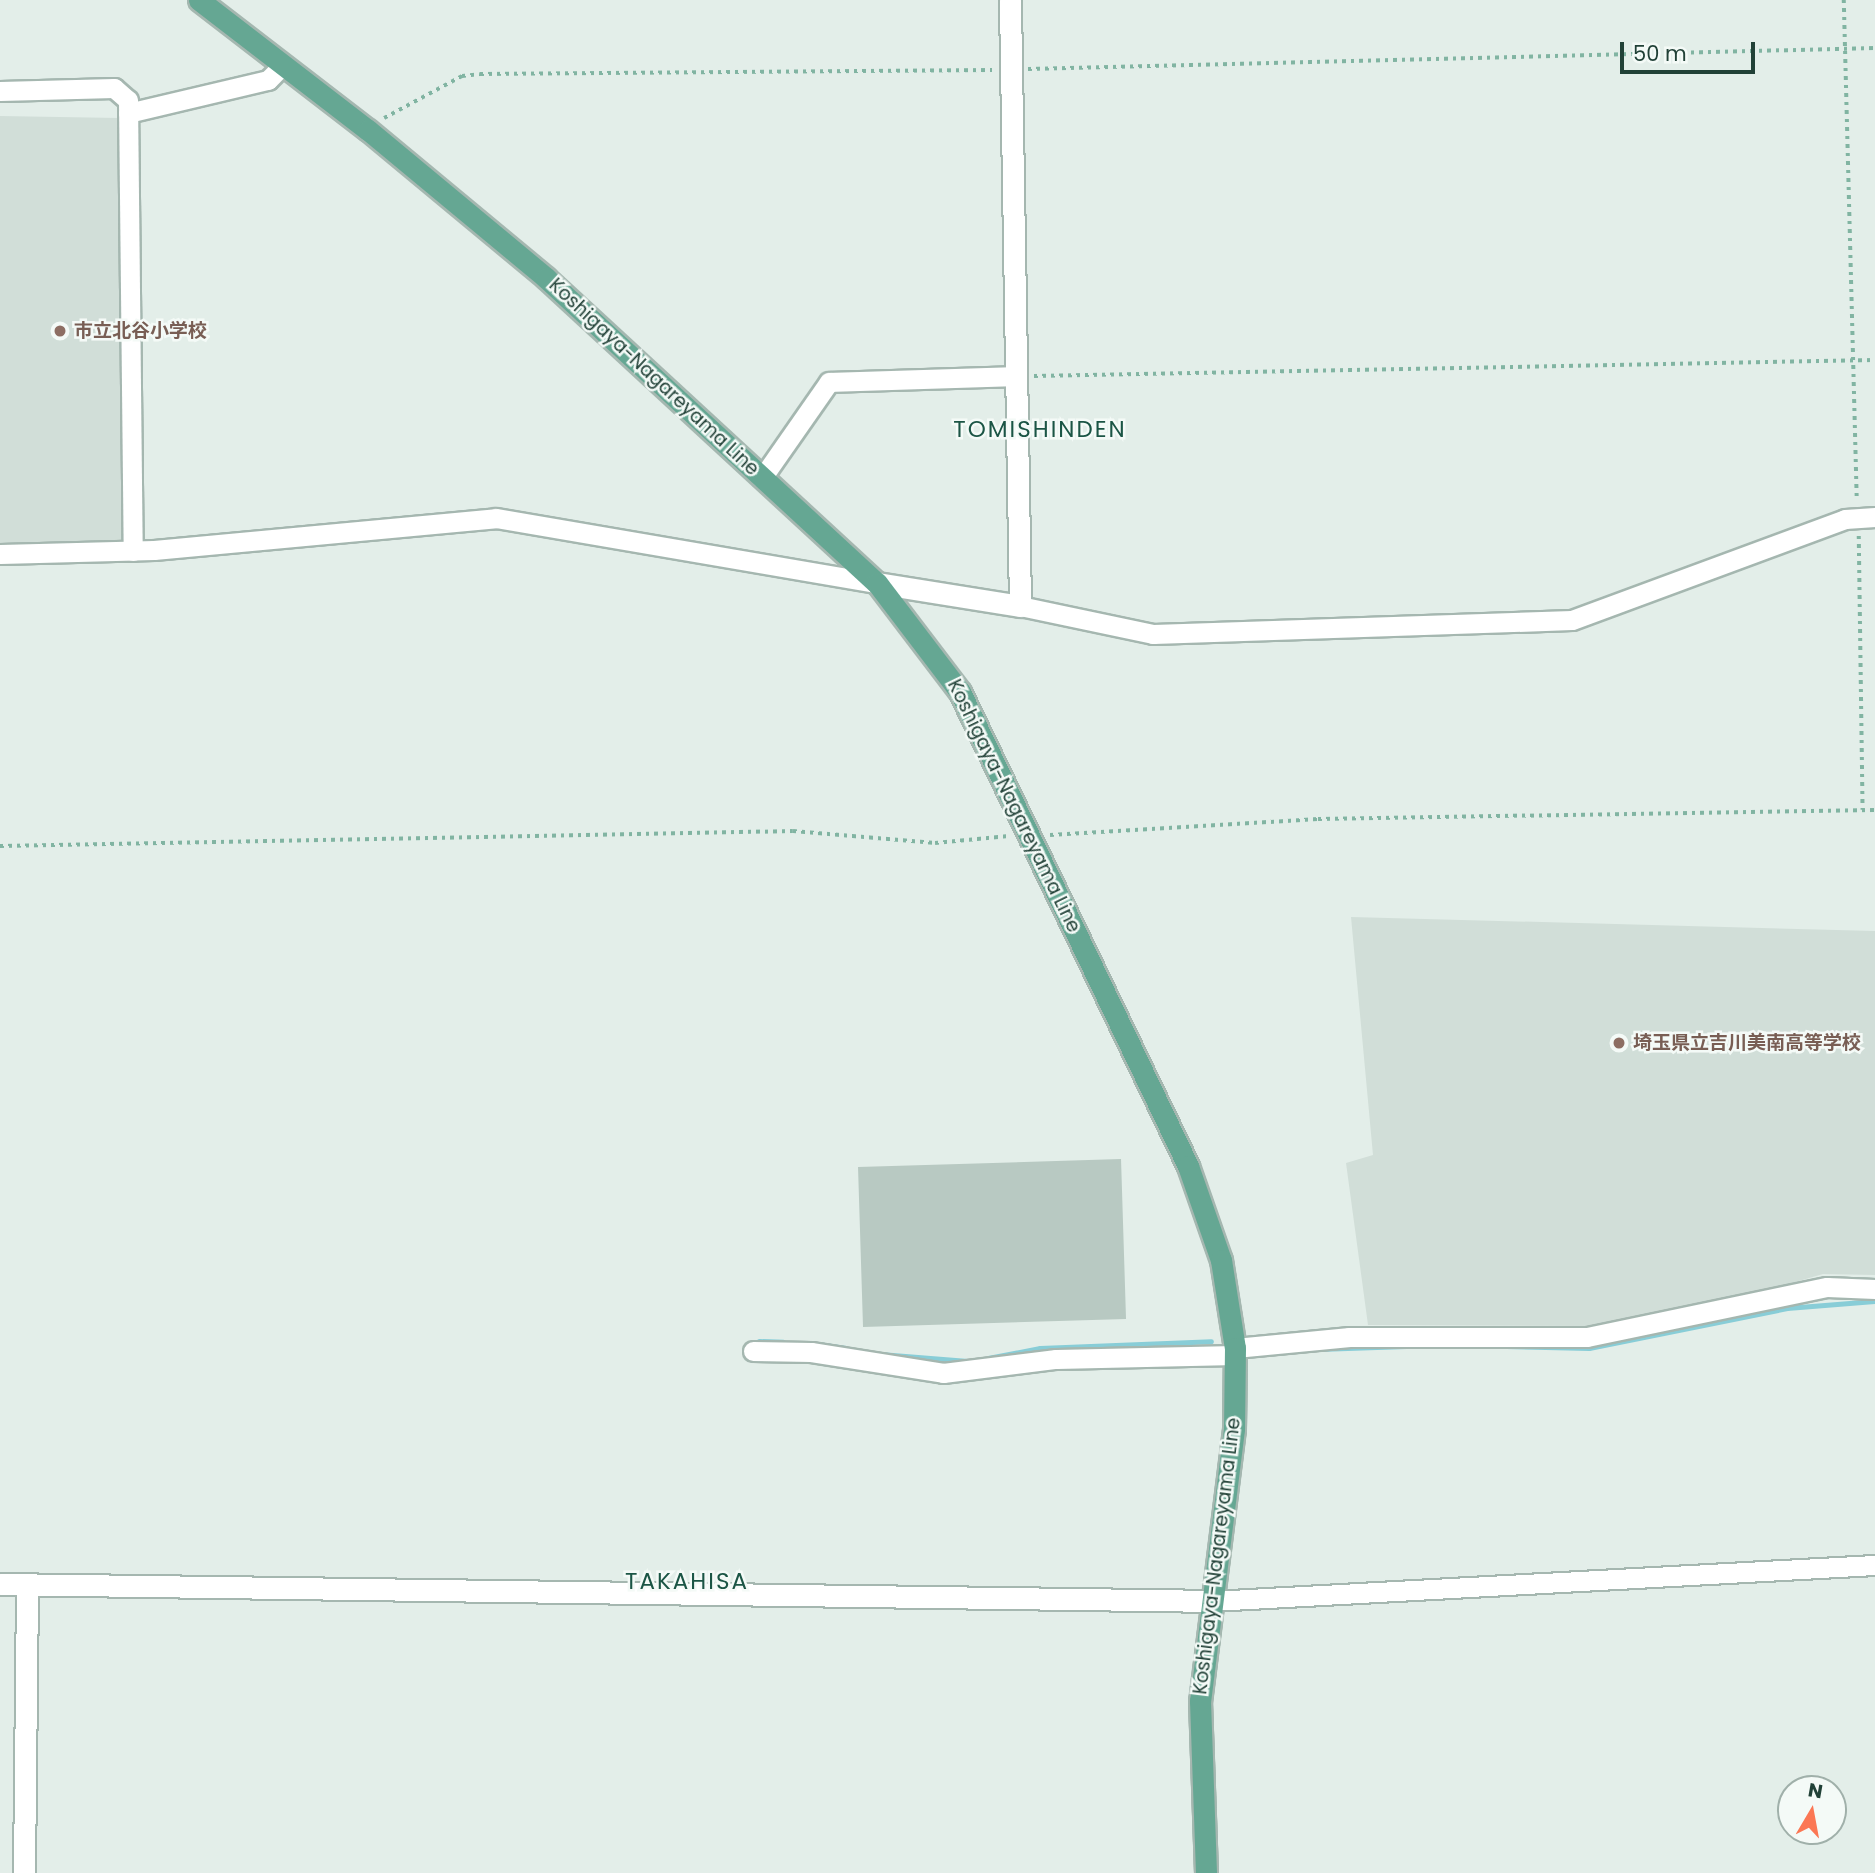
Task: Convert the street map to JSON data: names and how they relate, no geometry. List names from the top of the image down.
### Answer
{
  "streets": {
    "main road": ["Koshigaya-Nagareyama Line"]
  },
  "districts": ["TOMISHINDEN", "TAKAHISA"],
  "places": ["市立北谷小学校", "埼玉県立吉川美南高等学校"],
  "scale_bar": "50 m",
  "north": "top"
}
